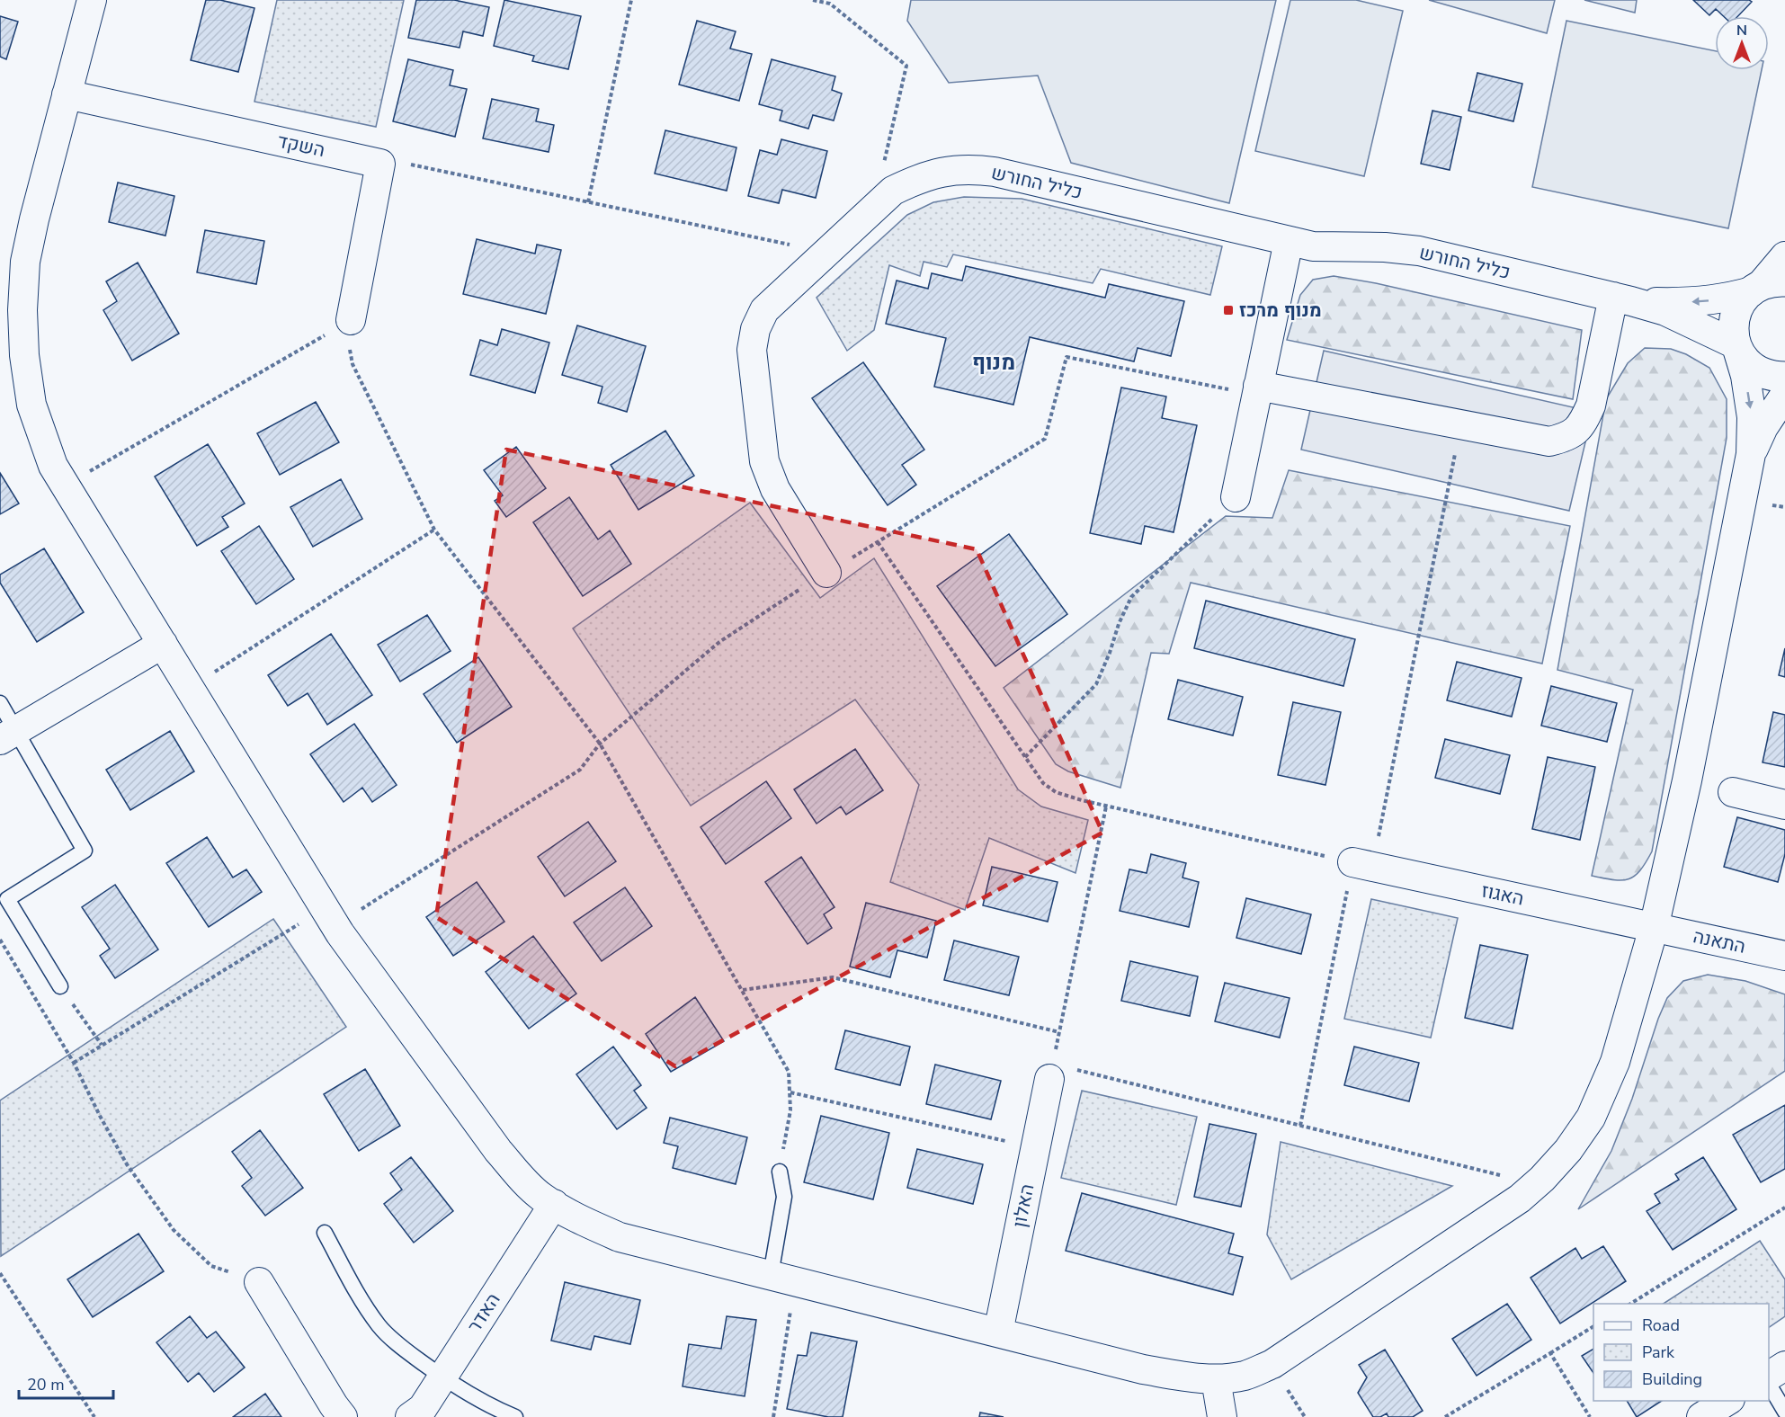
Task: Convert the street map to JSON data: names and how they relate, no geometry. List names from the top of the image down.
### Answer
{
  "streets": {
    "street": [
      "השקד",
      "כליל החורש",
      "האגוז",
      "התאנה",
      "האלון",
      "האדר"
    ]
  },
  "crossings": [
    ["האגוז", "התאנה"]
  ],
  "districts": ["מנוף"],
  "places": {
    "transit": ["מנוף מרכז"]
  },
  "legend": ["Road", "Park", "Building"],
  "scale_bar": "20 m",
  "north": "top"
}
